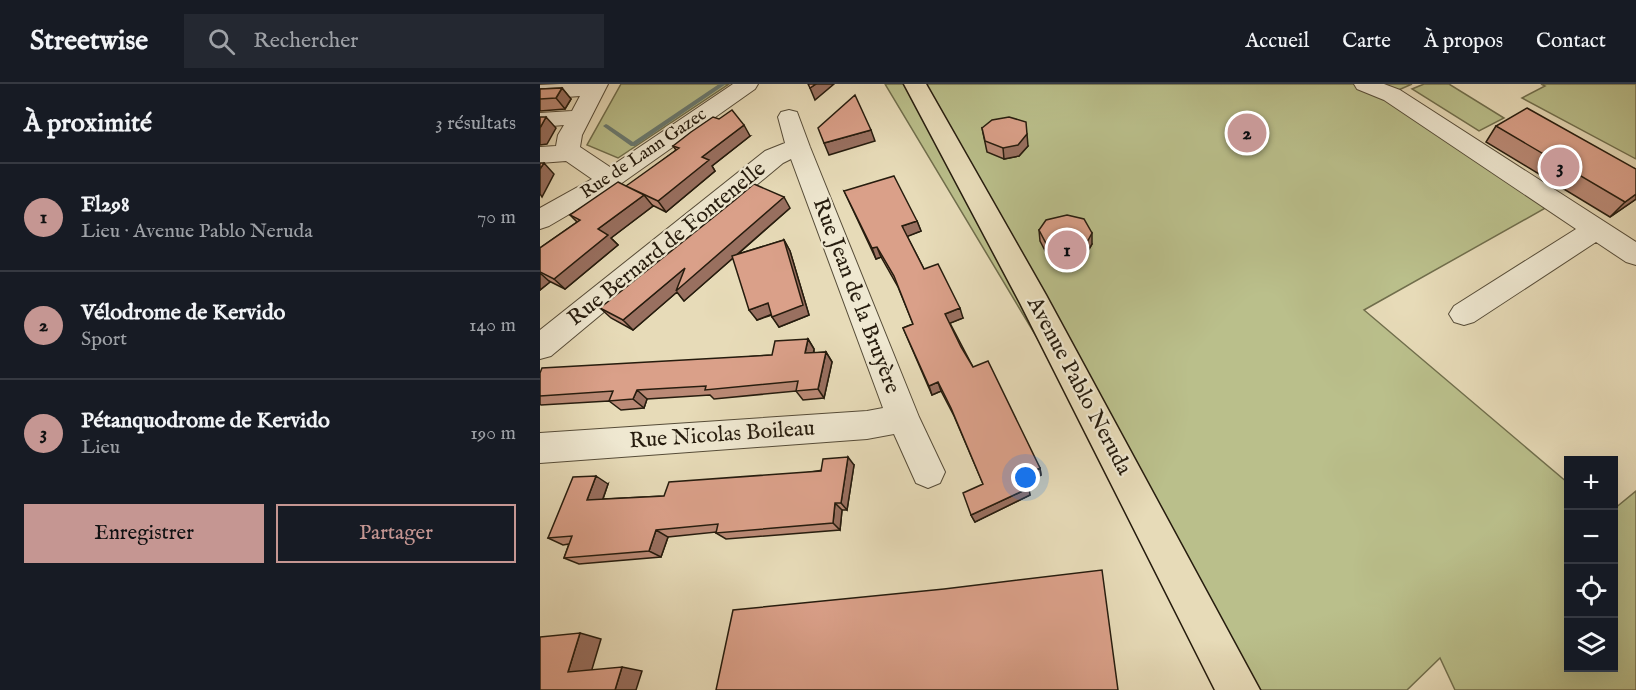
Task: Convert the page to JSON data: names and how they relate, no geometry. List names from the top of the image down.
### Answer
{
  "streets": {
    "main road": ["Avenue Pablo Neruda"],
    "street": [
      "Rue de Lann Gazec",
      "Rue Bernard de Fontenelle",
      "Rue Jean de la Bruyère",
      "Rue Nicolas Boileau"
    ]
  },
  "crossings": [
    ["Rue Bernard de Fontenelle", "Rue Jean de la Bruyère"],
    ["Rue Jean de la Bruyère", "Rue Nicolas Boileau"]
  ],
  "page": {
    "header": "Streetwise",
    "search": "Rechercher",
    "nav": [
      "Accueil",
      "Carte",
      "À propos",
      "Contact"
    ],
    "heading": ["À proximité", "3 résultats"],
    "pins": ["2", "3", "1"],
    "list": [
      {
        "mark": "1",
        "name": "Fl298",
        "note": "Lieu · Avenue Pablo Neruda",
        "value": "70 m"
      },
      {
        "mark": "2",
        "name": "Vélodrome de Kervido",
        "note": "Sport",
        "value": "140 m"
      },
      {
        "mark": "3",
        "name": "Pétanquodrome de Kervido",
        "note": "Lieu",
        "value": "190 m"
      }
    ],
    "map_buttons": ["+", "−"],
    "buttons": ["Enregistrer", "Partager"]
  }
}
